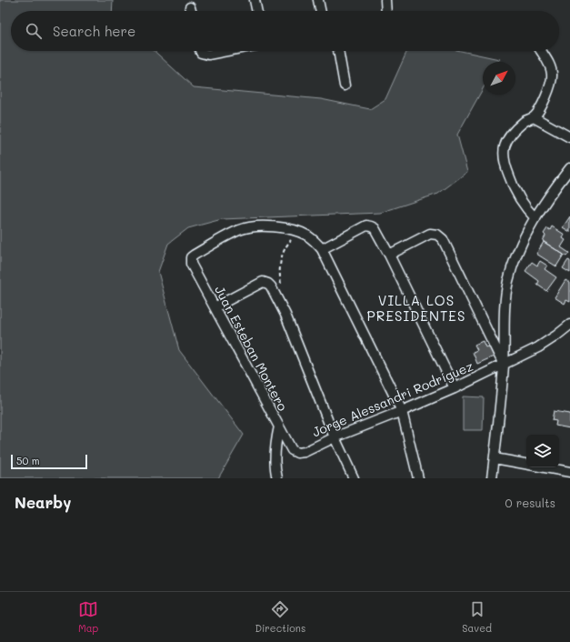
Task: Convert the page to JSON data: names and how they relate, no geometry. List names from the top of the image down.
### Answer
{
  "streets": {
    "street": ["Juan Esteban Montero", "Jorge Alessandri Rodríguez"]
  },
  "crossings": [
    ["Juan Esteban Montero", "Jorge Alessandri Rodríguez"]
  ],
  "districts": ["VILLA LOS PRESIDENTES"],
  "scale_bar": "50 m",
  "north": "top right",
  "page": {
    "search": "Search here",
    "scale": "50 m",
    "heading": ["Nearby", "0 results"],
    "nav": ["Map", "Directions", "Saved"]
  }
}
